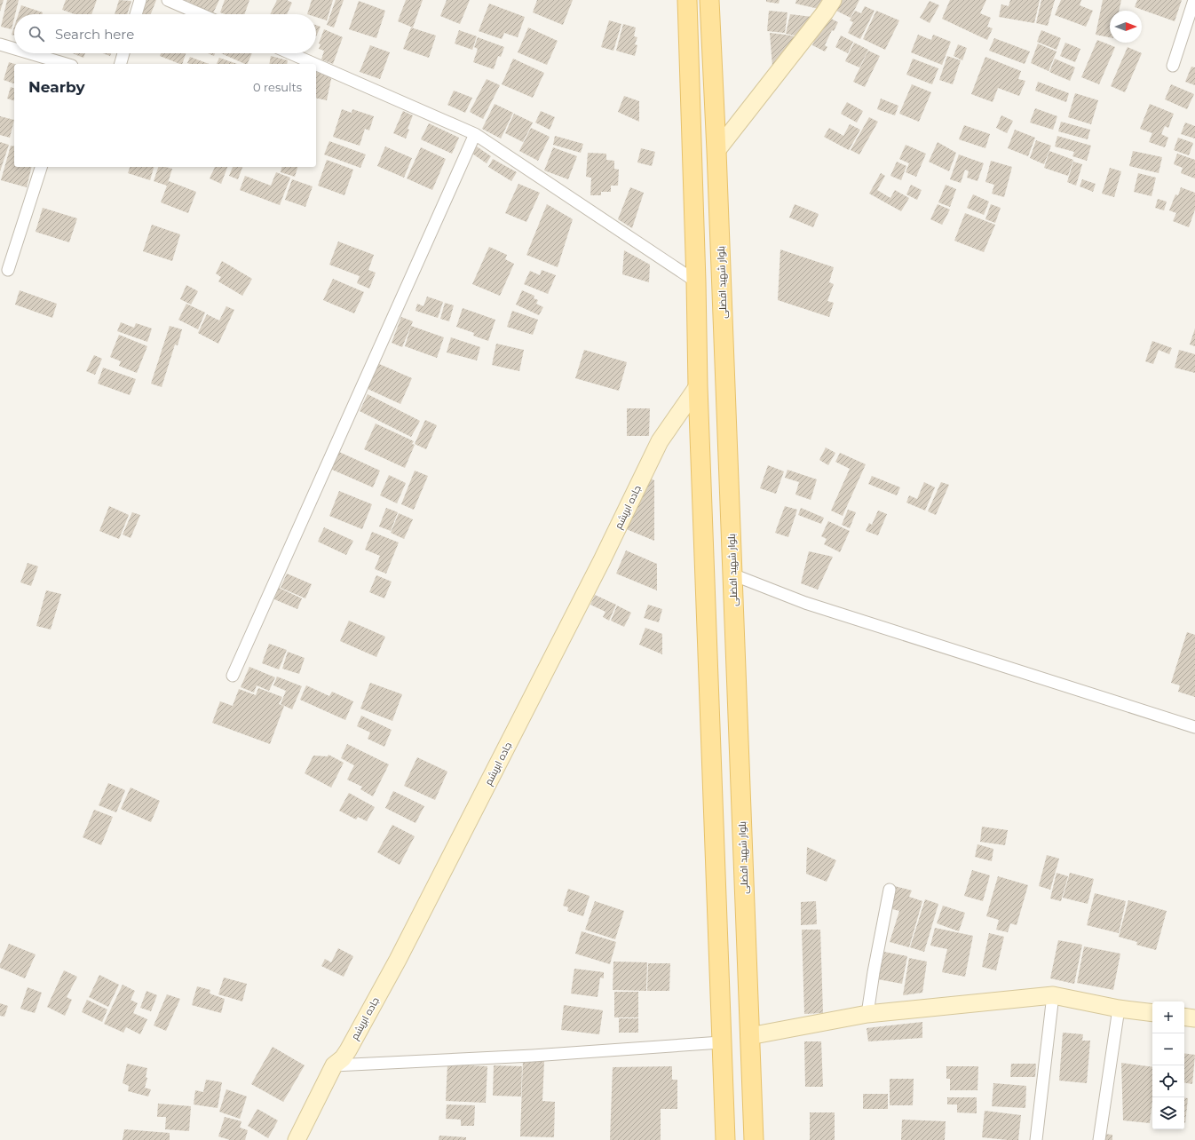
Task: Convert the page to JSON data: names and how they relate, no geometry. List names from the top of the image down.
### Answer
{
  "streets": {
    "main road": ["بلوار شهید افضلی", "جاده ابریشم"]
  },
  "north": "right",
  "page": {
    "search": "Search here",
    "heading": ["Nearby", "0 results"],
    "map_buttons": ["+", "−"]
  }
}
